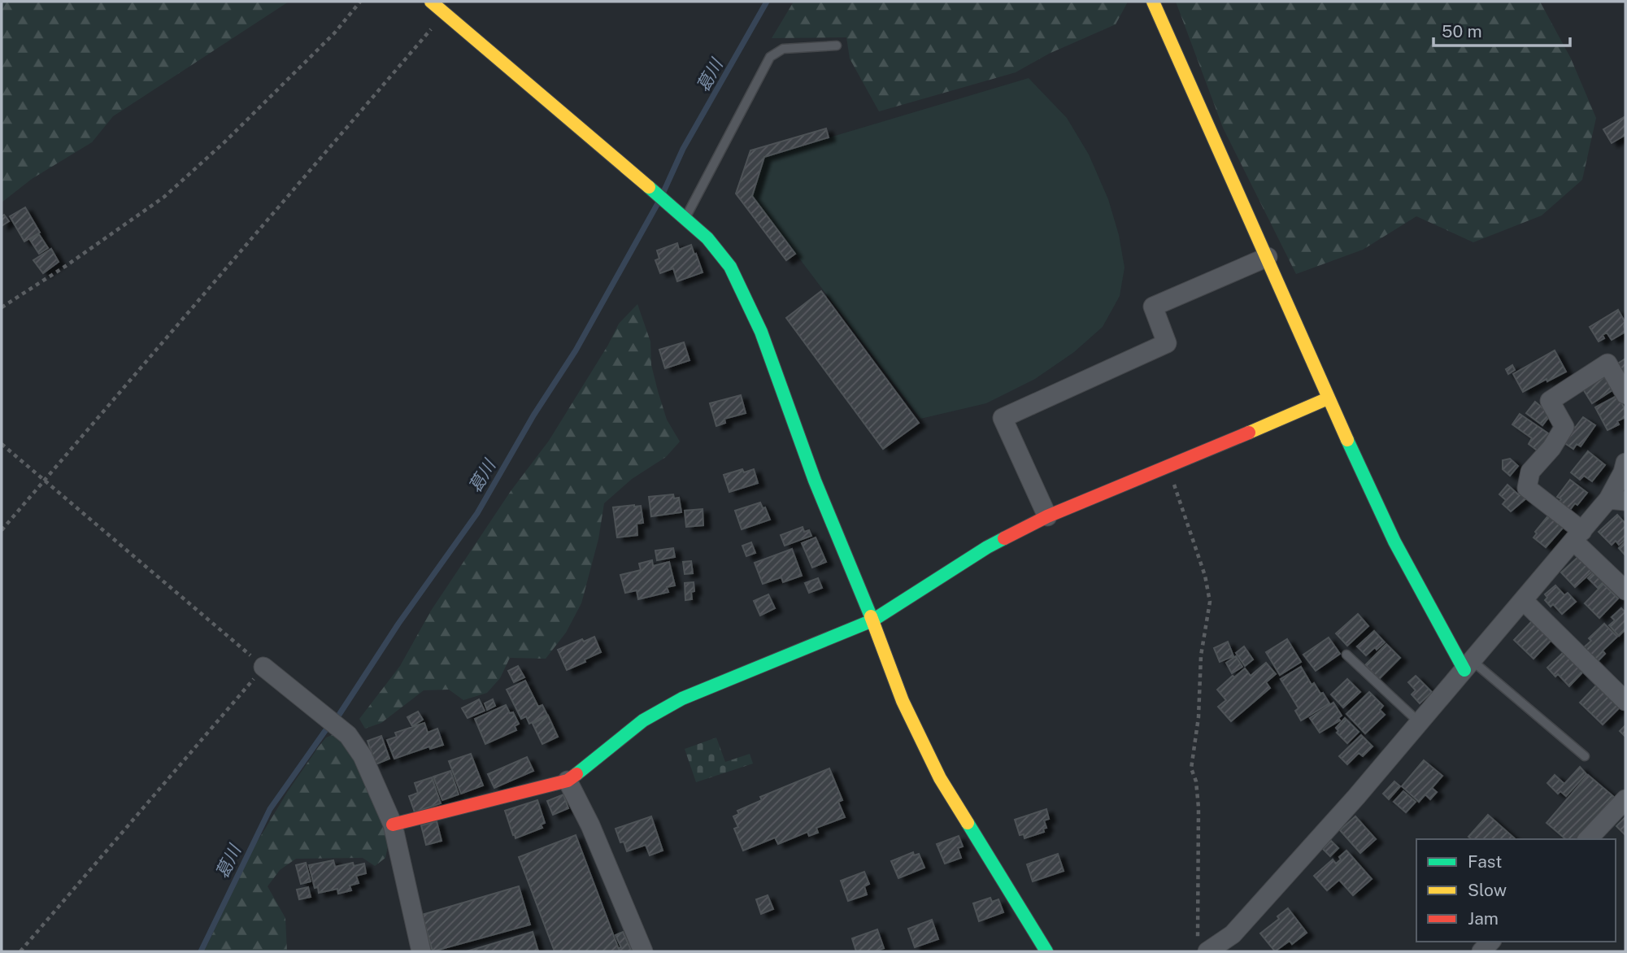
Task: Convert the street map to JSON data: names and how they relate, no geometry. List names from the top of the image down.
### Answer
{
  "water": ["葛川"],
  "legend": ["Fast", "Slow", "Jam"],
  "scale_bar": "50 m"
}
